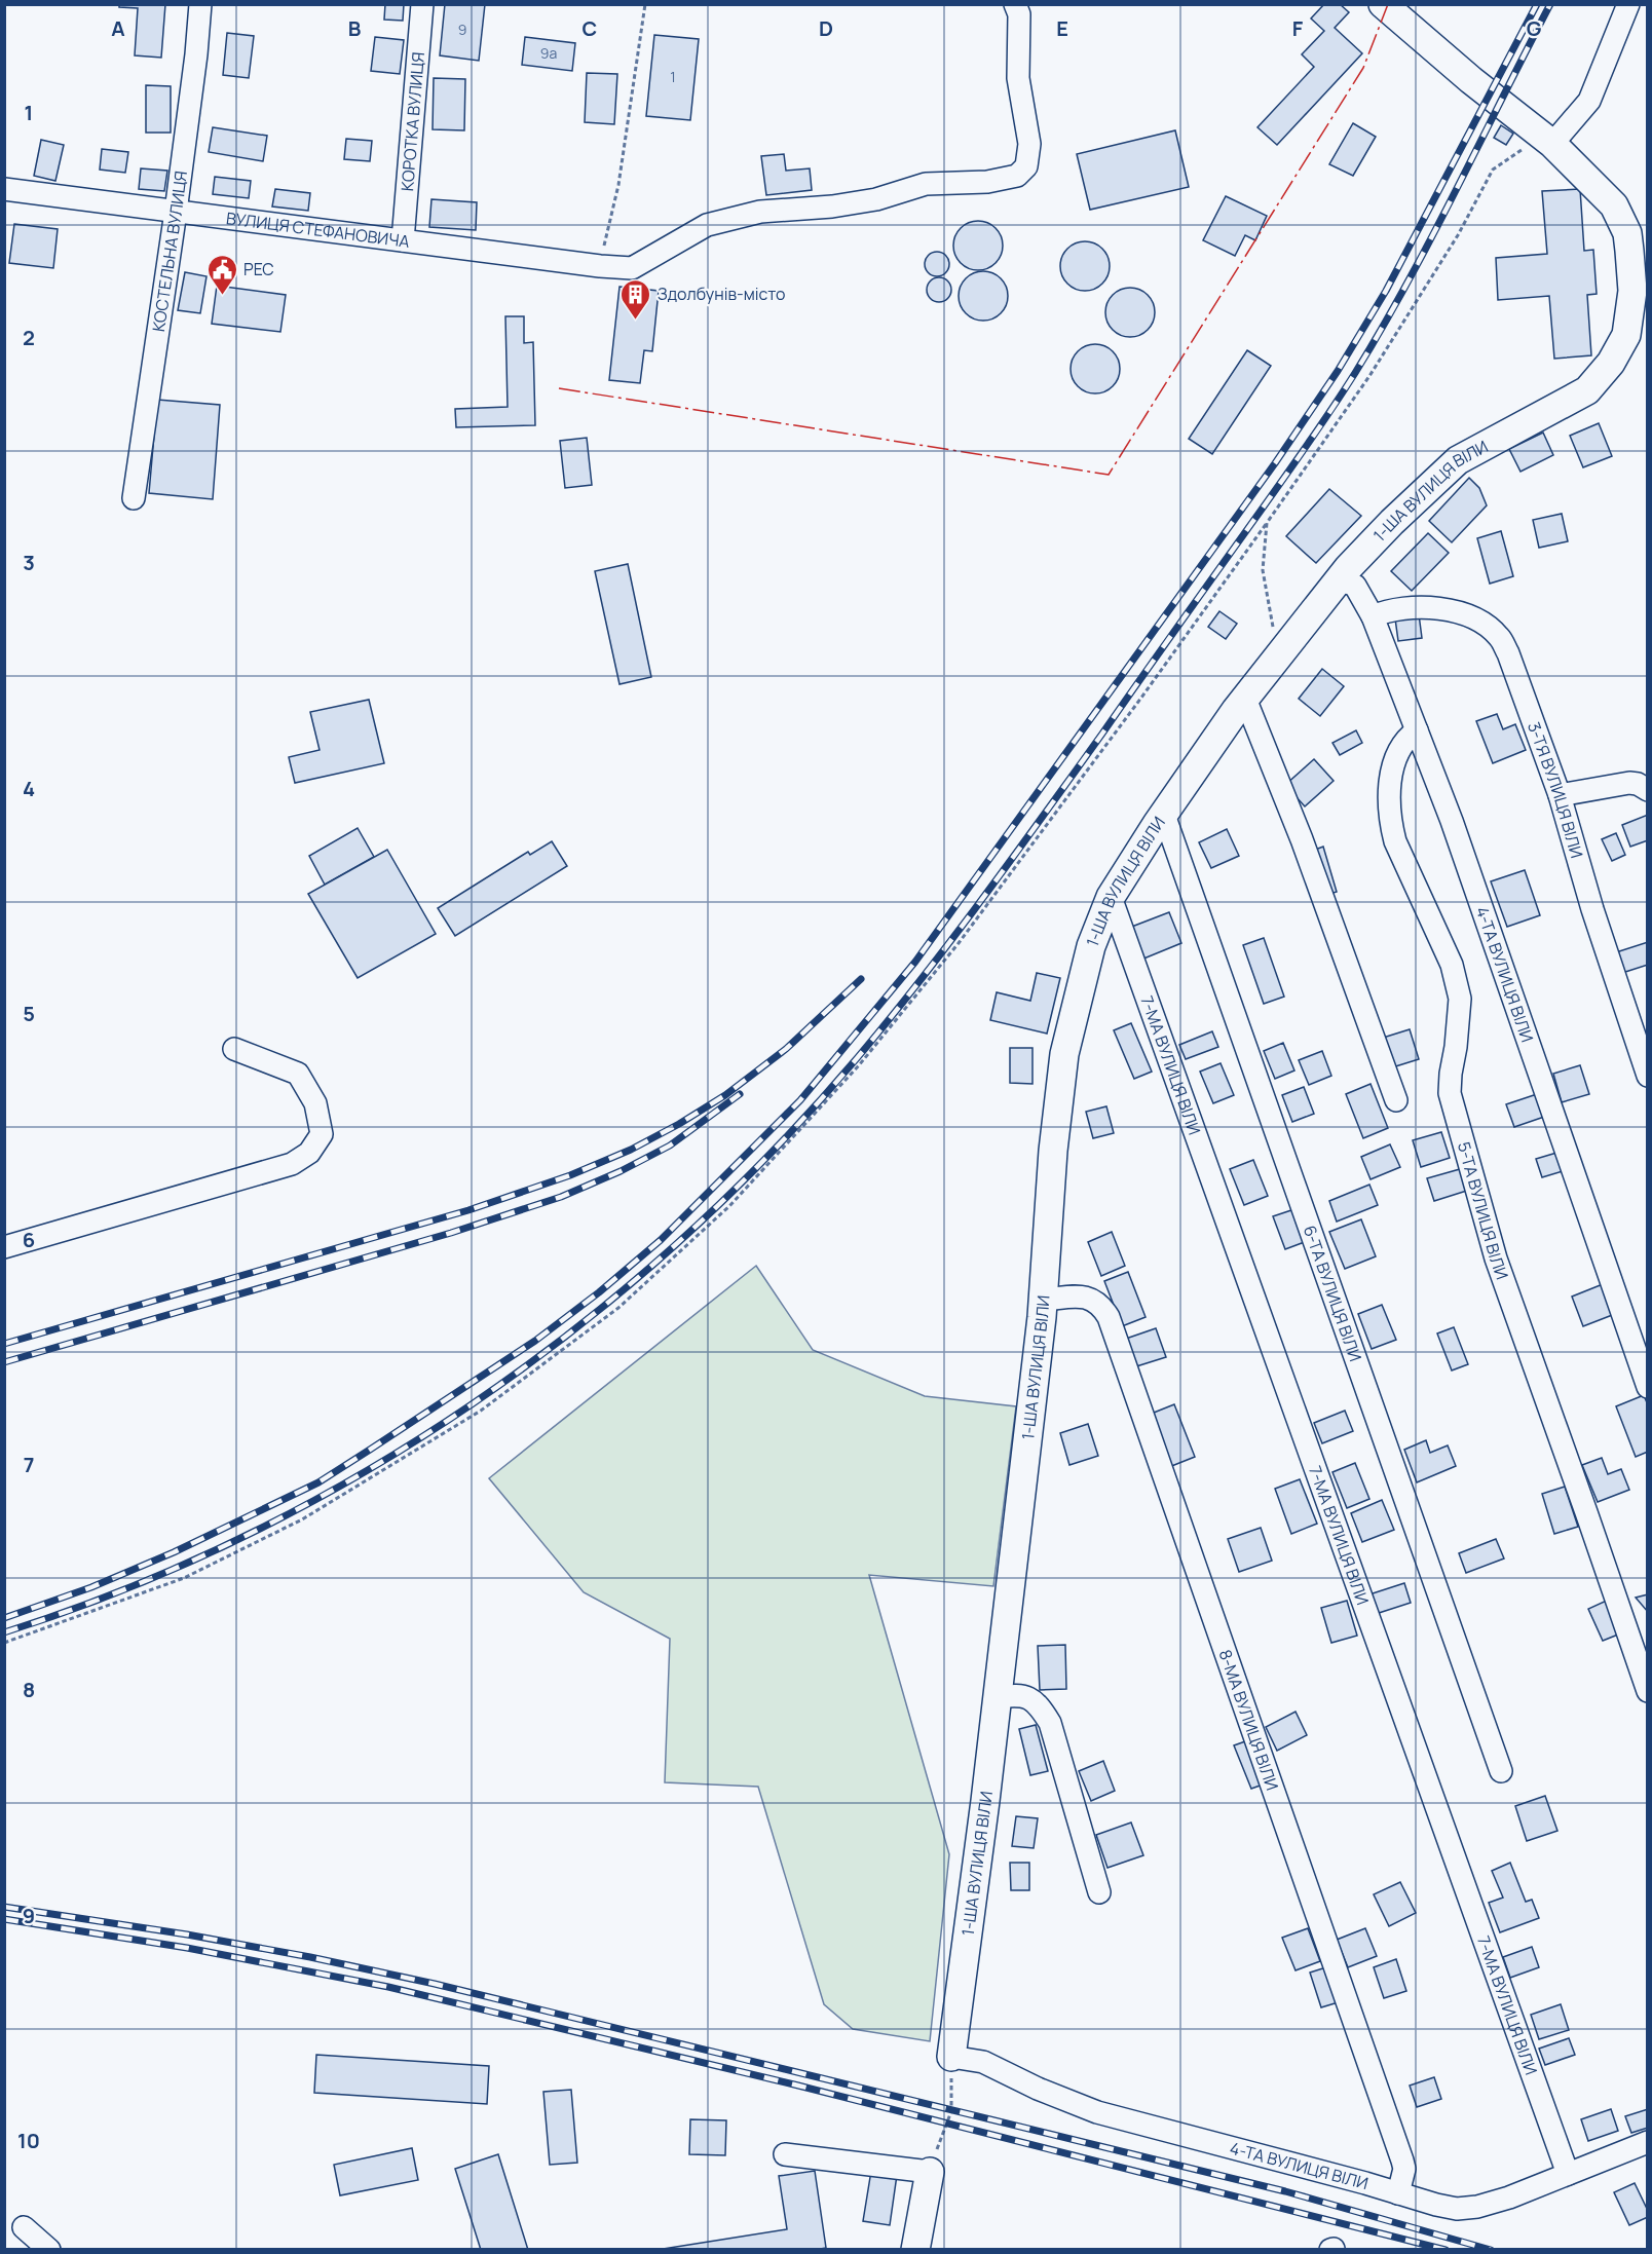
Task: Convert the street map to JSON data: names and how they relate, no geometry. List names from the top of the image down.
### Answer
{
  "streets": {
    "main road": ["1-ША ВУЛИЦЯ ВІЛИ"],
    "street": [
      "КОРОТКА ВУЛИЦЯ",
      "ВУЛИЦЯ СТЕФАНОВИЧА",
      "КОСТЕЛЬНА ВУЛИЦЯ",
      "3-ТЯ ВУЛИЦЯ ВІЛИ",
      "4-ТА ВУЛИЦЯ ВІЛИ",
      "7-МА ВУЛИЦЯ ВІЛИ",
      "5-ТА ВУЛИЦЯ ВІЛИ",
      "6-ТА ВУЛИЦЯ ВІЛИ",
      "8-МА ВУЛИЦЯ ВІЛИ"
    ]
  },
  "crossings": [
    ["КОРОТКА ВУЛИЦЯ", "ВУЛИЦЯ СТЕФАНОВИЧА"],
    ["ВУЛИЦЯ СТЕФАНОВИЧА", "КОСТЕЛЬНА ВУЛИЦЯ"],
    ["1-ША ВУЛИЦЯ ВІЛИ", "4-ТА ВУЛИЦЯ ВІЛИ"],
    ["1-ША ВУЛИЦЯ ВІЛИ", "7-МА ВУЛИЦЯ ВІЛИ"],
    ["1-ША ВУЛИЦЯ ВІЛИ", "6-ТА ВУЛИЦЯ ВІЛИ"],
    ["1-ША ВУЛИЦЯ ВІЛИ", "8-МА ВУЛИЦЯ ВІЛИ"],
    ["3-ТЯ ВУЛИЦЯ ВІЛИ", "4-ТА ВУЛИЦЯ ВІЛИ"],
    ["4-ТА ВУЛИЦЯ ВІЛИ", "7-МА ВУЛИЦЯ ВІЛИ"],
    ["4-ТА ВУЛИЦЯ ВІЛИ", "5-ТА ВУЛИЦЯ ВІЛИ"],
    ["4-ТА ВУЛИЦЯ ВІЛИ", "8-МА ВУЛИЦЯ ВІЛИ"]
  ],
  "places": {
    "public building": ["РЕС"],
    "building": ["Здолбунів-місто"]
  },
  "house_numbers": ["9", "9а", "1"],
  "grid": {
    "columns": [
      "A",
      "B",
      "C",
      "D",
      "E",
      "F",
      "G"
    ],
    "rows": [
      "1",
      "2",
      "3",
      "4",
      "5",
      "6",
      "7",
      "8",
      "9",
      "10"
    ]
  }
}
